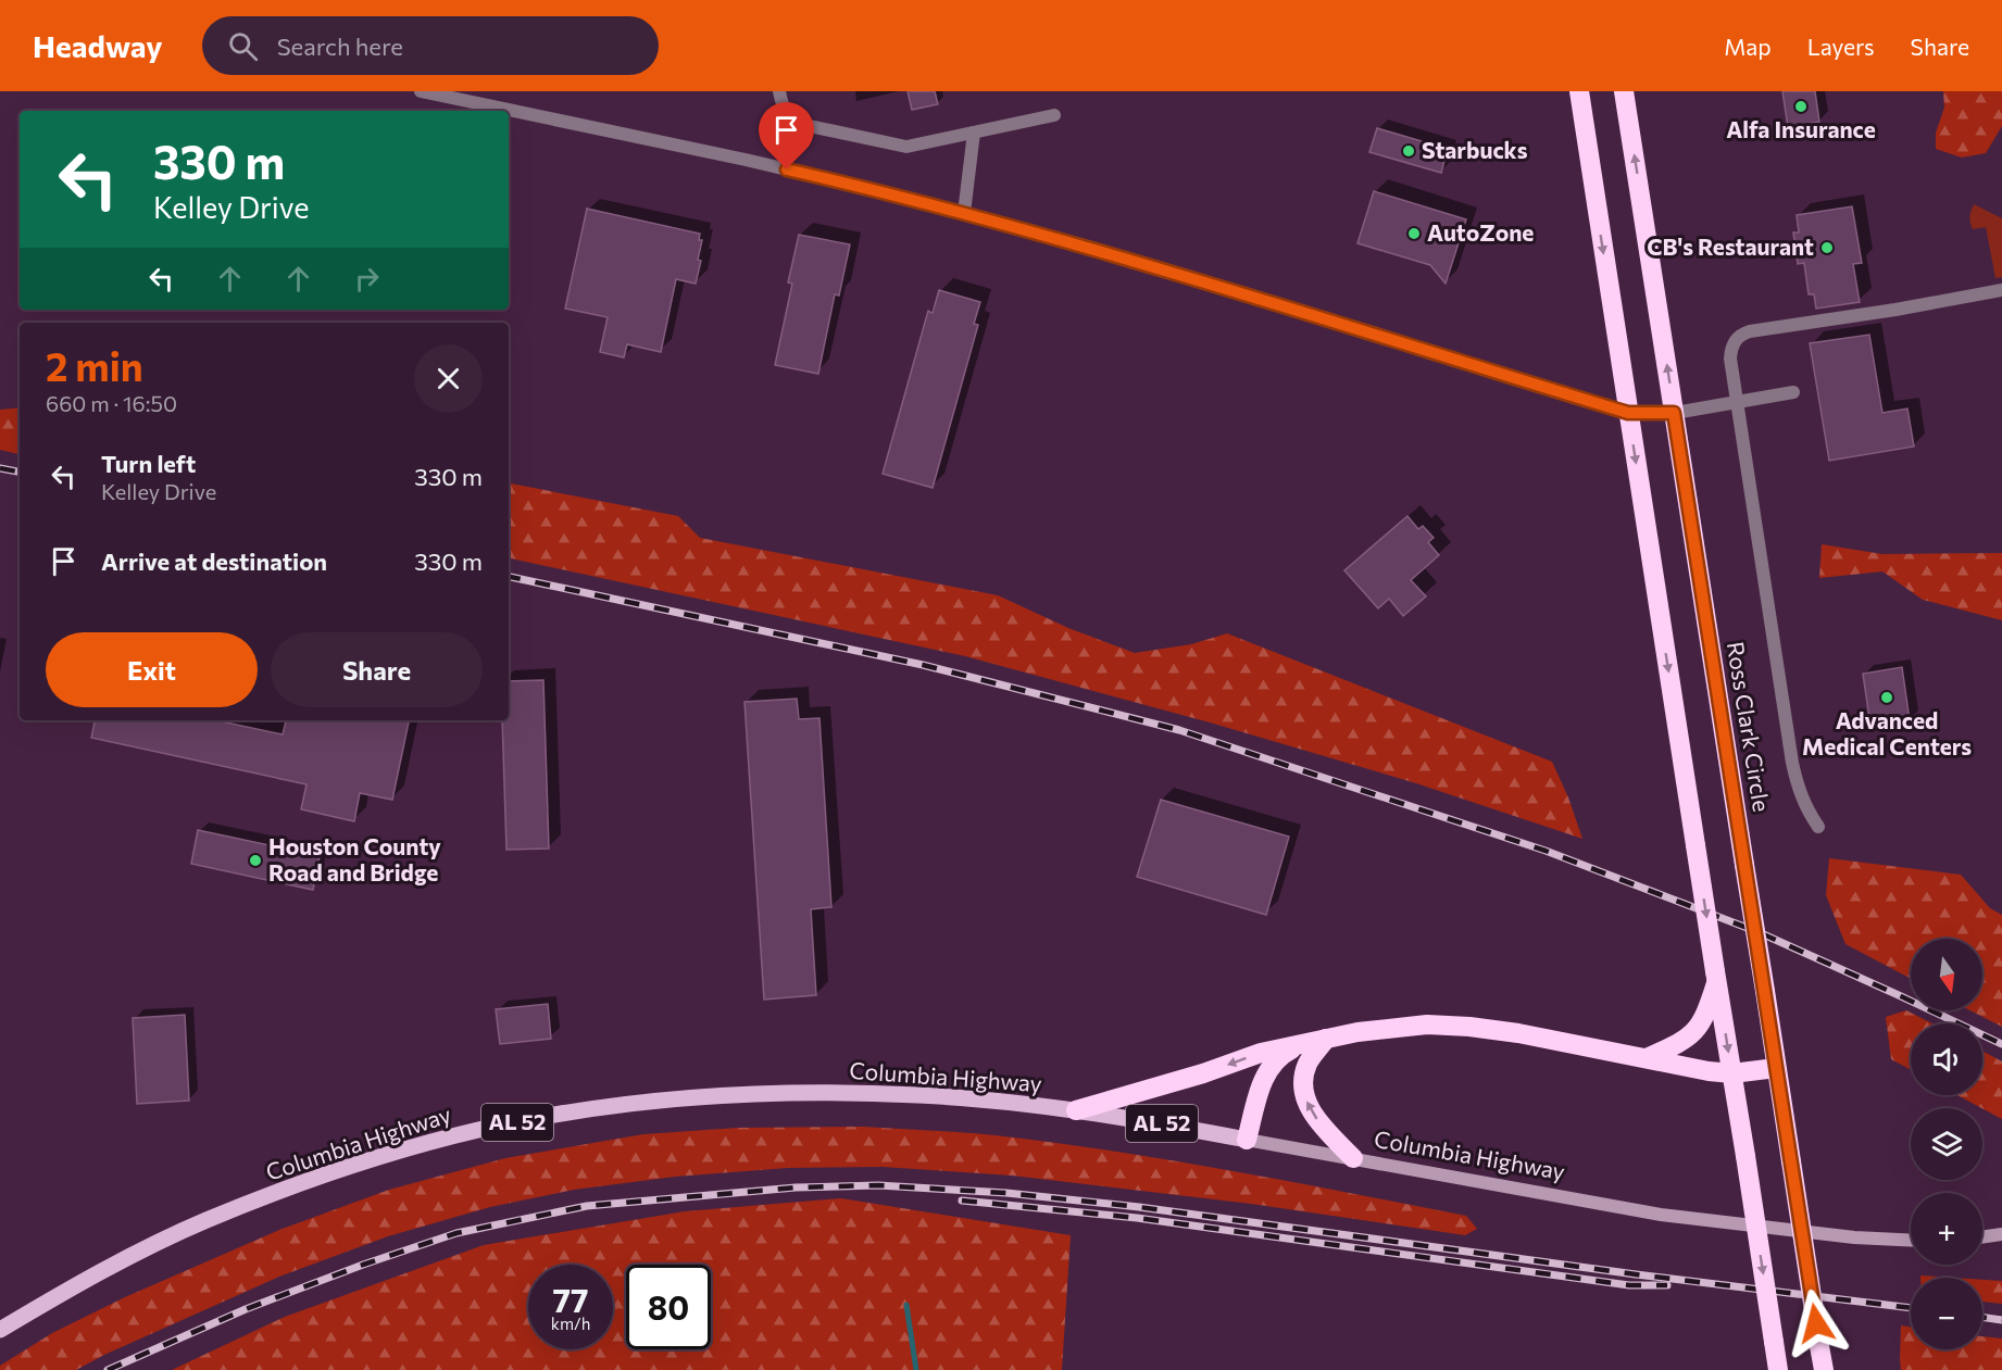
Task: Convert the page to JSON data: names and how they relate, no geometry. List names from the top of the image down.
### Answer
{
  "streets": {
    "highway": ["Ross Clark Circle"],
    "main road": ["Columbia Highway", "AL 52"]
  },
  "places": [
    "Alfa Insurance",
    "Starbucks",
    "AutoZone",
    "CB's Restaurant",
    "Advanced Medical Centers",
    "Houston County Road and Bridge"
  ],
  "north": "bottom",
  "page": {
    "header": "Headway",
    "search": "Search here",
    "nav": ["Map", "Layers", "Share"],
    "turn": ["330 m", "Kelley Drive"],
    "heading": ["2 min", "660 m · 16:50"],
    "list": [
      {
        "name": "Turn left",
        "note": "Kelley Drive",
        "value": "330 m"
      },
      {
        "name": "Arrive at destination",
        "value": "330 m"
      }
    ],
    "buttons": ["Exit", "Share"],
    "map_buttons": ["+", "−"],
    "speed": "77 km/h",
    "limit": "80"
  }
}
